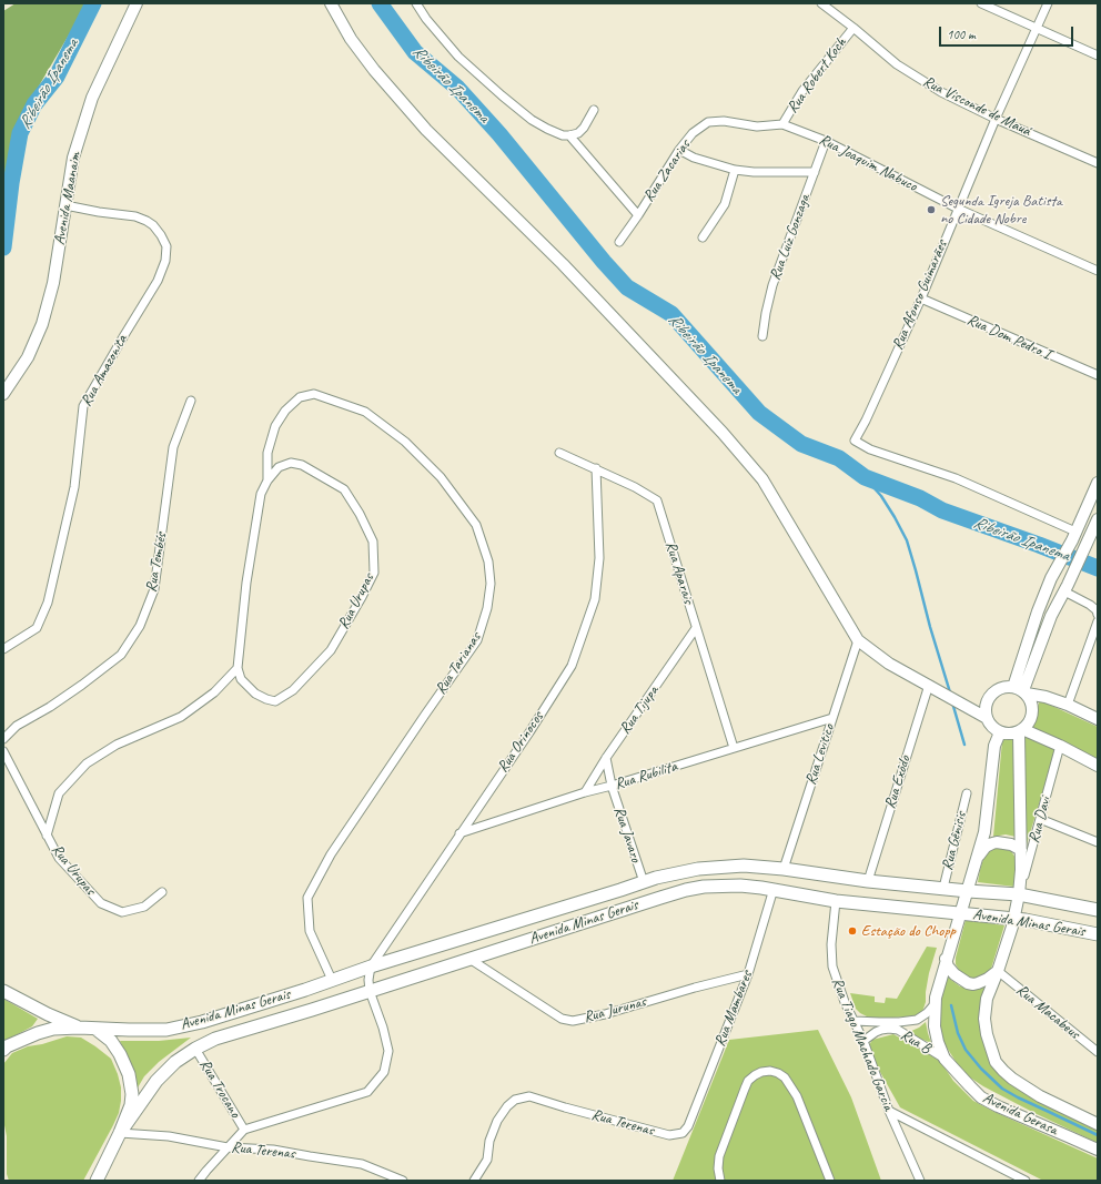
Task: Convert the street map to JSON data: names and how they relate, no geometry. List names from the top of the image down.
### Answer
{
  "streets": {
    "main road": ["Avenida Maanaim", "Avenida Minas Gerais", "Avenida Gerasa"],
    "street": [
      "Rua Robert Koch",
      "Rua Visconde de Mauá",
      "Rua Joaquim Nabuco",
      "Rua Zacarias",
      "Rua Luiz Gonzaga",
      "Rua Afonso Guimarães",
      "Rua Dom Pedro I",
      "Rua Amazonita",
      "Rua Tembés",
      "Rua Aparais",
      "Rua Urupas",
      "Rua Tarianas",
      "Rua Tijupa",
      "Rua Orinocos",
      "Rua Levitico",
      "Rua Rubilita",
      "Rua Exôdo",
      "Rua Davi",
      "Rua Javaro",
      "Rua Gênisis",
      "Rua Mambares",
      "Rua Jurunas",
      "Rua Macabeus",
      "Rua B",
      "Rua Tiago Machado Garcia",
      "Rua Trocano",
      "Rua Terenas"
    ]
  },
  "crossings": [
    ["Rua Robert Koch", "Rua Visconde de Mauá"],
    ["Rua Robert Koch", "Rua Joaquim Nabuco"],
    ["Rua Robert Koch", "Rua Zacarias"],
    ["Rua Visconde de Mauá", "Rua Afonso Guimarães"],
    ["Rua Joaquim Nabuco", "Rua Zacarias"],
    ["Rua Joaquim Nabuco", "Rua Luiz Gonzaga"],
    ["Rua Joaquim Nabuco", "Rua Afonso Guimarães"],
    ["Avenida Maanaim", "Rua Amazonita"],
    ["Rua Afonso Guimarães", "Rua Dom Pedro I"],
    ["Rua Aparais", "Rua Tijupa"],
    ["Rua Aparais", "Rua Orinocos"],
    ["Rua Aparais", "Rua Rubilita"],
    ["Rua Urupas", "Rua Tarianas"],
    ["Rua Tarianas", "Avenida Minas Gerais"],
    ["Rua Tijupa", "Rua Rubilita"],
    ["Rua Tijupa", "Rua Javaro"],
    ["Rua Orinocos", "Rua Rubilita"],
    ["Rua Orinocos", "Avenida Minas Gerais"],
    ["Rua Levitico", "Rua Rubilita"],
    ["Rua Levitico", "Avenida Minas Gerais"],
    ["Rua Rubilita", "Rua Javaro"],
    ["Rua Exôdo", "Avenida Minas Gerais"],
    ["Rua Davi", "Avenida Minas Gerais"],
    ["Rua Davi", "Avenida Gerasa"],
    ["Rua Javaro", "Avenida Minas Gerais"],
    ["Rua Gênisis", "Avenida Minas Gerais"],
    ["Avenida Minas Gerais", "Rua Mambares"],
    ["Avenida Minas Gerais", "Rua Jurunas"],
    ["Avenida Minas Gerais", "Rua Tiago Machado Garcia"],
    ["Avenida Minas Gerais", "Rua Trocano"],
    ["Avenida Minas Gerais", "Avenida Gerasa"],
    ["Avenida Minas Gerais", "Rua Terenas"],
    ["Rua Mambares", "Rua Jurunas"],
    ["Rua Mambares", "Rua Terenas"],
    ["Rua Macabeus", "Avenida Gerasa"],
    ["Rua B", "Rua Tiago Machado Garcia"],
    ["Rua B", "Avenida Gerasa"]
  ],
  "water": ["Ribeirão Ipanema"],
  "places": ["Segunda Igreja Batista no Cidade Nobre", "Estação do Chopp"],
  "scale_bar": "100 m"
}
